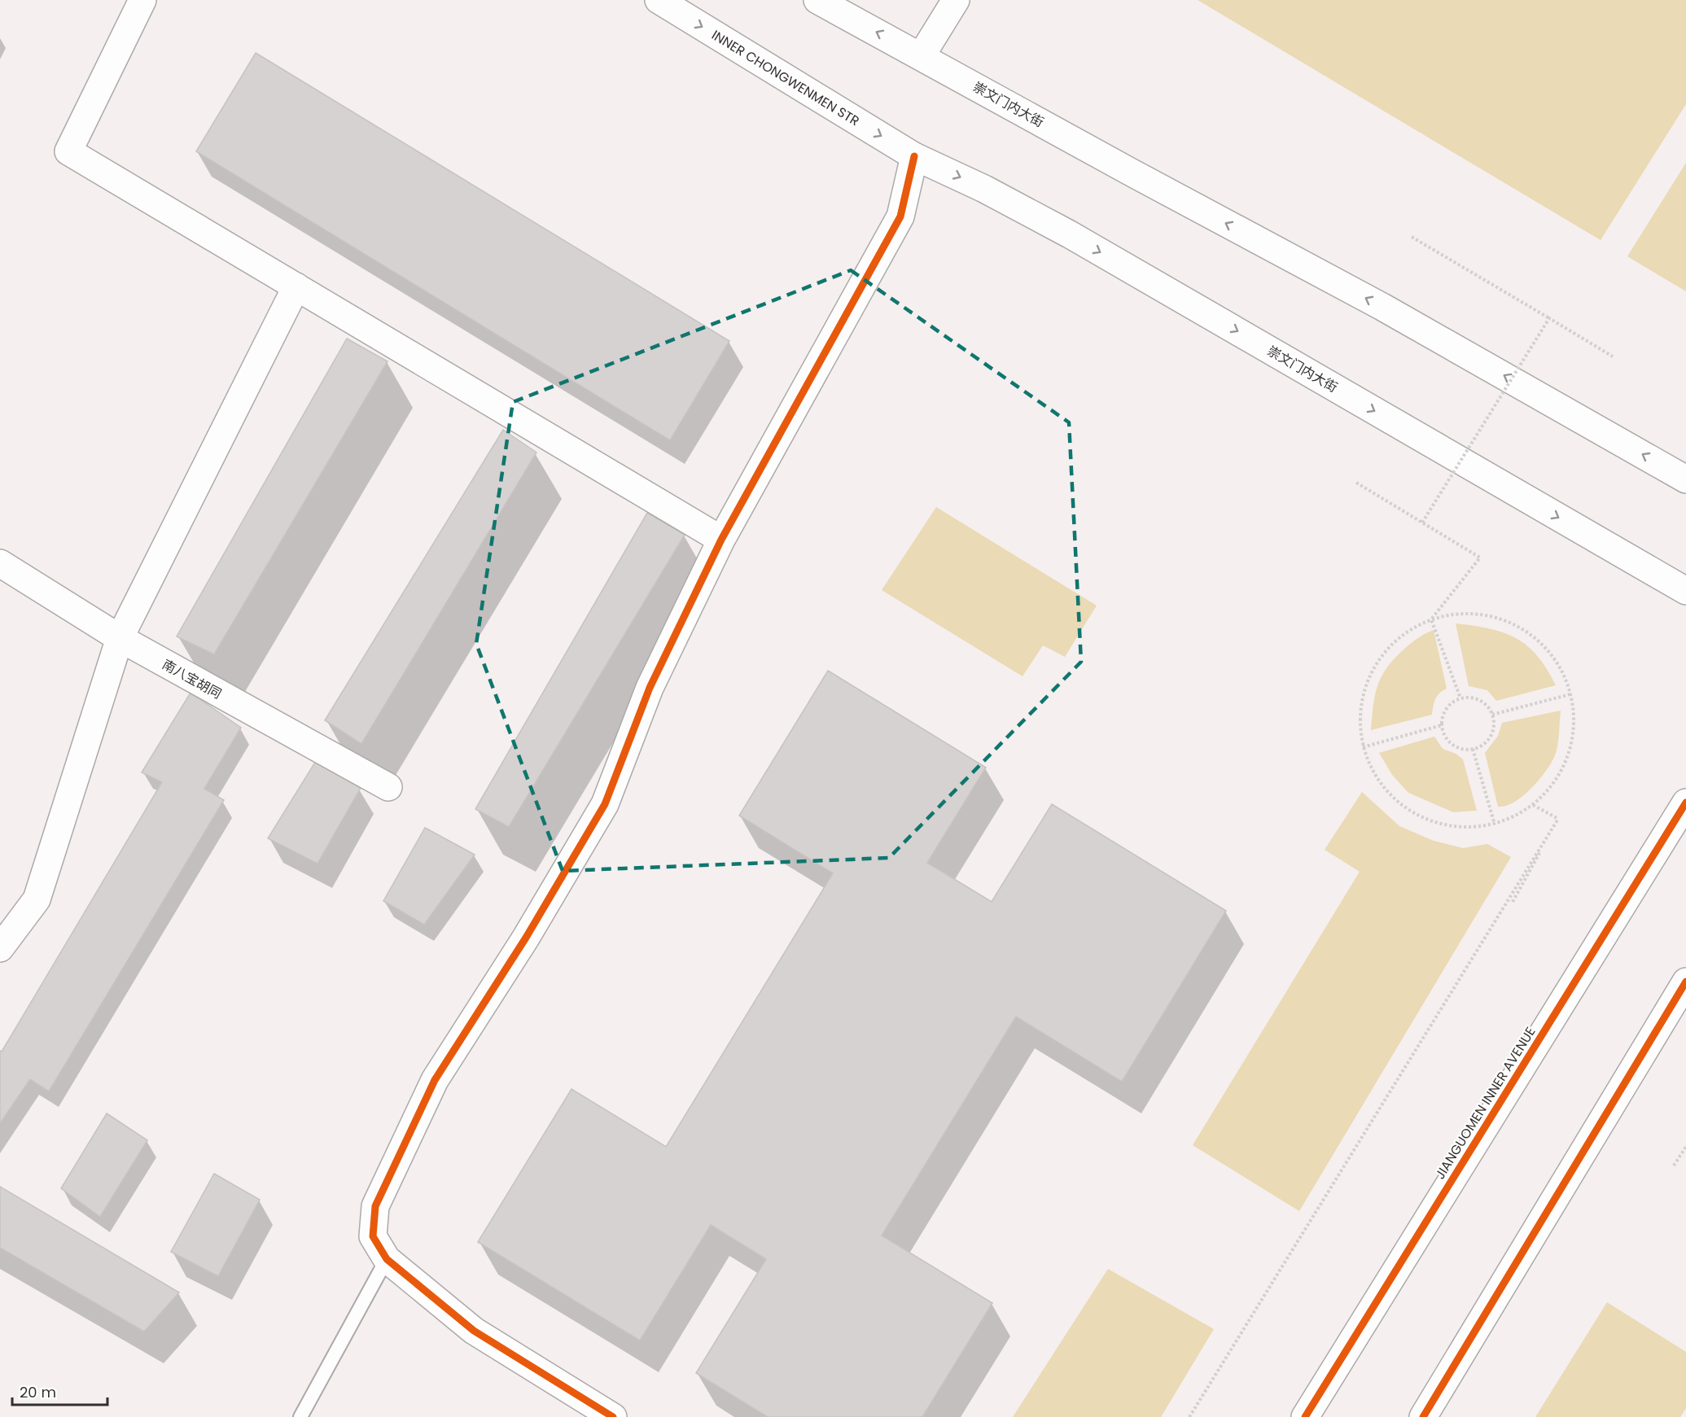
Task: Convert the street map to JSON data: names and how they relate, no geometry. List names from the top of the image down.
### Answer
{
  "streets": {
    "main road": [
      "INNER CHONGWENMEN STR",
      "崇文门内大街",
      "南八宝胡同",
      "JIANGUOMEN INNER AVENUE"
    ]
  },
  "crossings": [
    ["INNER CHONGWENMEN STR", "崇文门内大街"]
  ],
  "scale_bar": "20 m"
}
